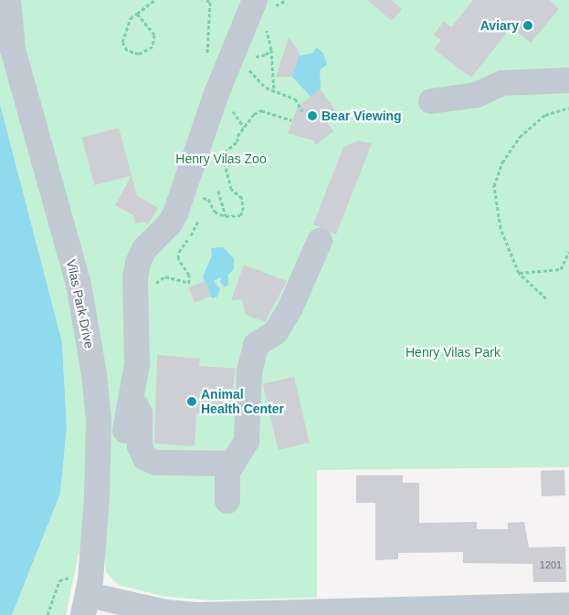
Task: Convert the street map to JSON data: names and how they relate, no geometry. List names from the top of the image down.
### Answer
{
  "streets": {
    "street": ["Vilas Park Drive"]
  },
  "parks": ["Henry Vilas Zoo", "Henry Vilas Park"],
  "places": ["Aviary", "Bear Viewing", "Animal Health Center"],
  "house_numbers": ["1201"]
}
